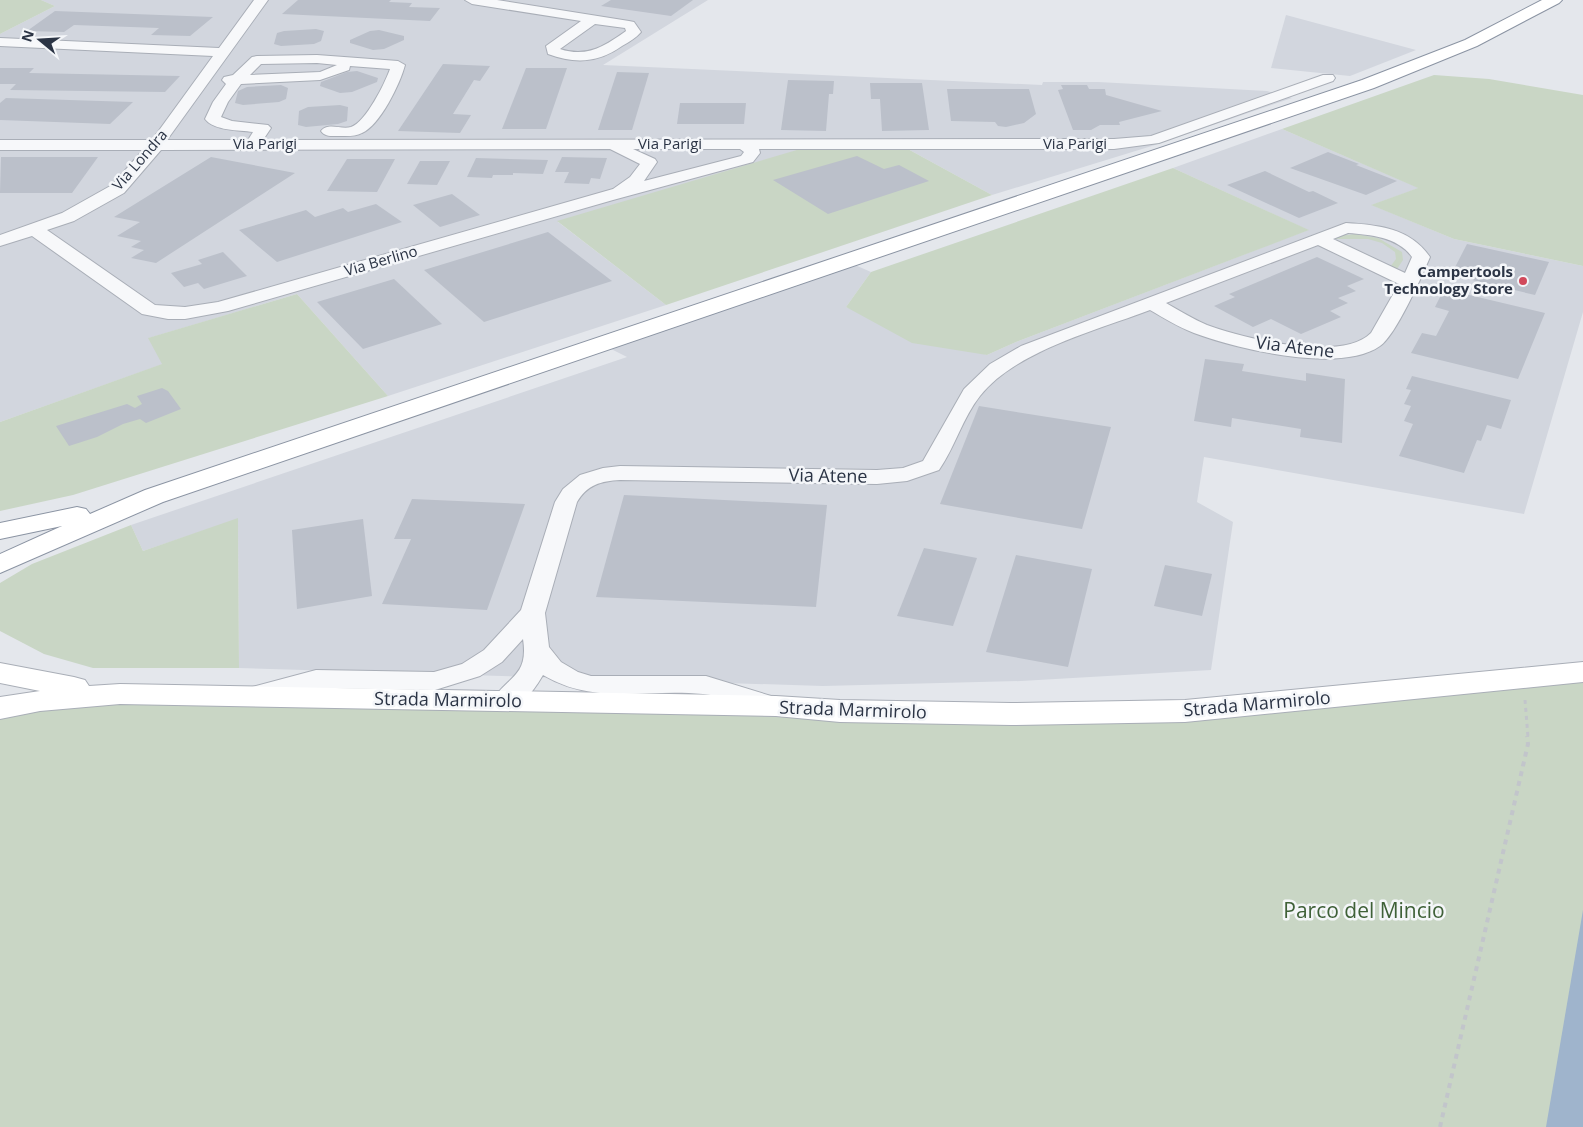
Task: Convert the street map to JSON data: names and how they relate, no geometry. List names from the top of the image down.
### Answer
{
  "streets": {
    "main road": ["Strada Marmirolo"],
    "street": [
      "Via Parigi",
      "Via Londra",
      "Via Berlino",
      "Via Atene"
    ]
  },
  "crossings": [
    ["Via Parigi", "Via Londra"],
    ["Via Parigi", "Via Berlino"],
    ["Via Londra", "Via Berlino"],
    ["Via Atene", "Strada Marmirolo"]
  ],
  "parks": ["Parco del Mincio"],
  "places": ["Campertools Technology Store"],
  "north": "left"
}
